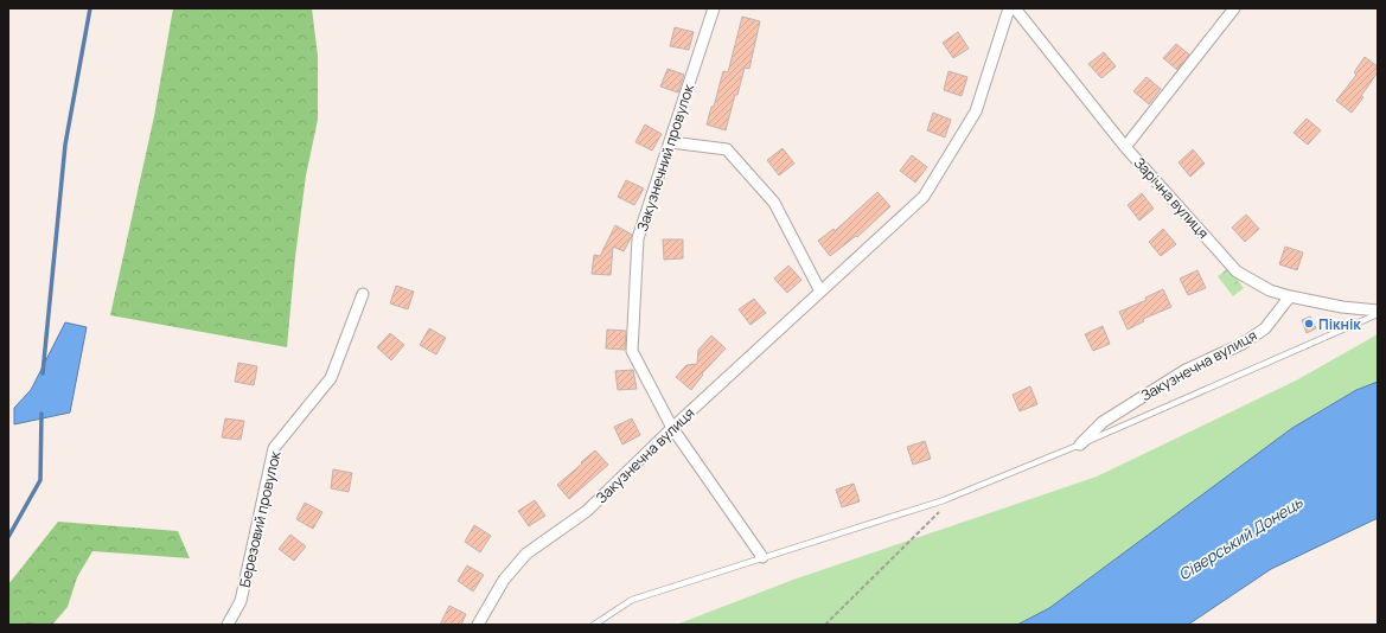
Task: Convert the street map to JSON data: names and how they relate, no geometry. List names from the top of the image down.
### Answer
{
  "streets": {
    "street": [
      "Закузнечний провулок",
      "Зарічна вулиця",
      "Закузнечна вулиця",
      "Березовий провулок"
    ]
  },
  "crossings": [
    ["Закузнечний провулок", "Закузнечна вулиця"],
    ["Зарічна вулиця", "Закузнечна вулиця"]
  ],
  "water": ["Сіверський Донець"],
  "places": ["Пікнік"]
}
